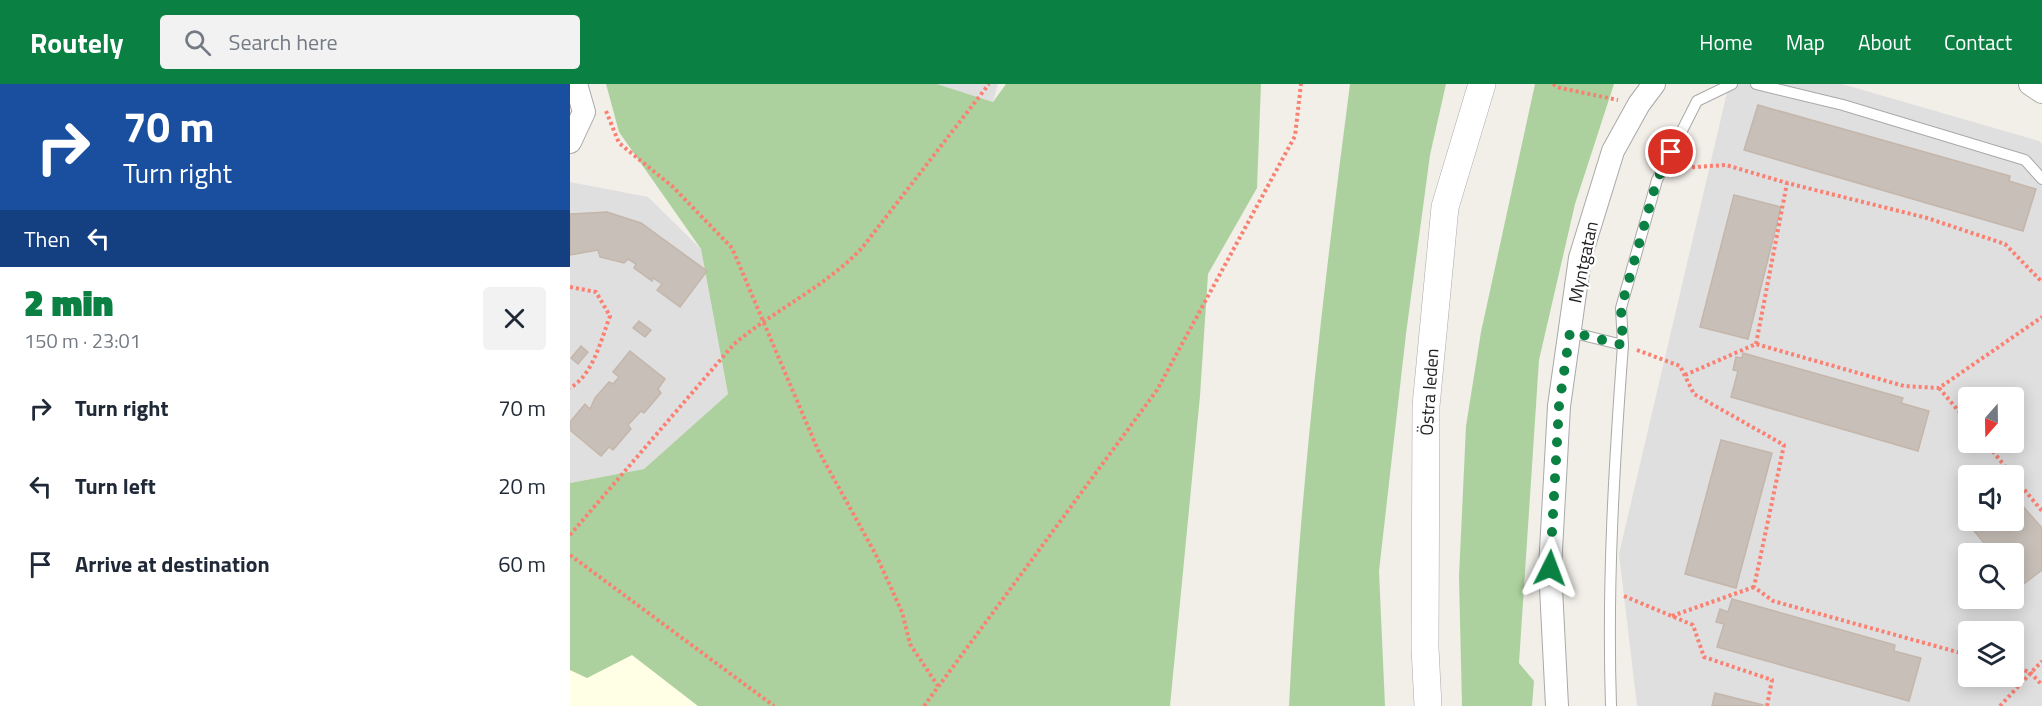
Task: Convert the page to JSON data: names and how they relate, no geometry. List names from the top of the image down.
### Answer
{
  "streets": {
    "street": ["Myntgatan", "Östra leden"]
  },
  "north": "bottom",
  "page": {
    "header": "Routely",
    "search": "Search here",
    "nav": [
      "Home",
      "Map",
      "About",
      "Contact"
    ],
    "turn": ["70 m", "Turn right"],
    "then": "Then",
    "heading": ["2 min", "150 m · 23:01"],
    "list": [
      {
        "name": "Turn right",
        "value": "70 m"
      },
      {
        "name": "Turn left",
        "value": "20 m"
      },
      {
        "name": "Arrive at destination",
        "value": "60 m"
      }
    ]
  }
}
